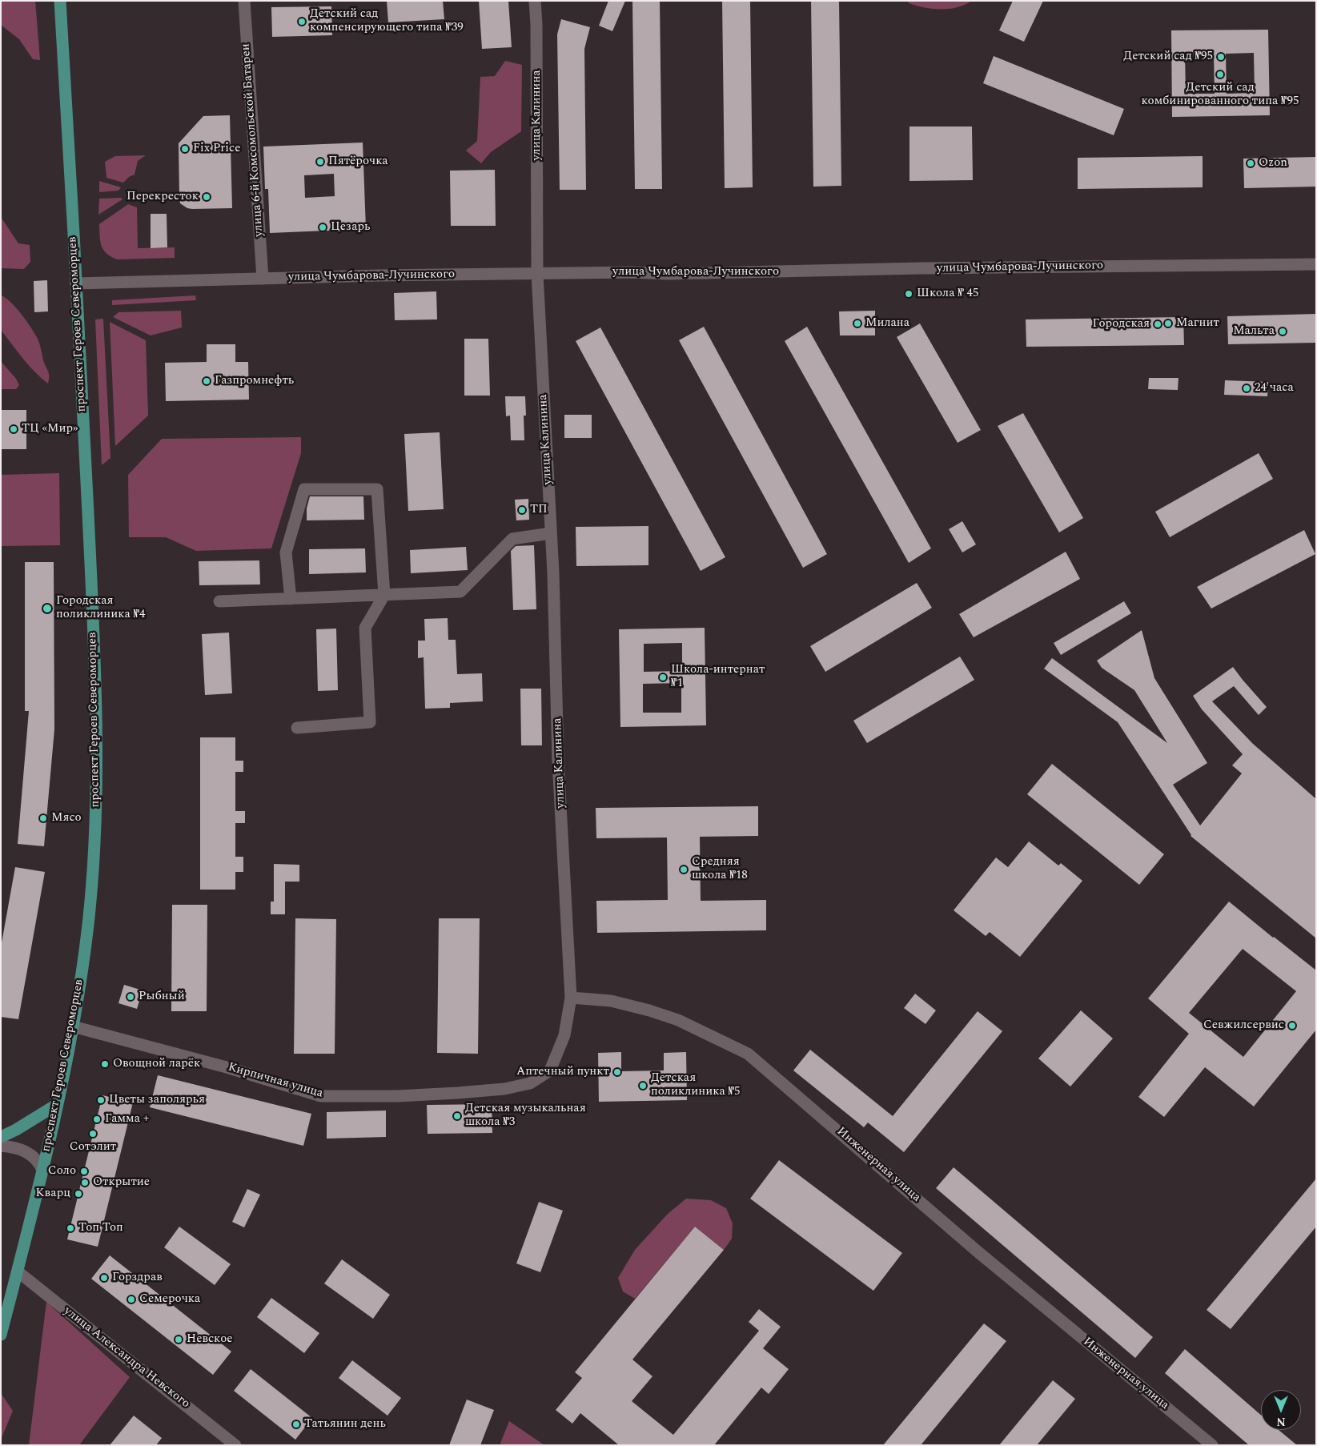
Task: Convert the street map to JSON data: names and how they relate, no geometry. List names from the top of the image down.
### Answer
{
  "streets": {
    "main road": ["проспект Героев Североморцев"],
    "street": [
      "улица Калинина",
      "улица 6-й Комсомольской Батареи",
      "улица Чумбарова-Лучинского",
      "Кирпичная улица",
      "Инженерная улица",
      "улица Александра Невского"
    ]
  },
  "crossings": [
    ["улица Калинина", "улица Чумбарова-Лучинского"],
    ["улица Калинина", "Кирпичная улица"],
    ["улица Калинина", "Инженерная улица"],
    ["улица 6-й Комсомольской Батареи", "улица Чумбарова-Лучинского"],
    ["улица Чумбарова-Лучинского", "проспект Героев Североморцев"],
    ["проспект Героев Североморцев", "Кирпичная улица"],
    ["проспект Героев Североморцев", "улица Александра Невского"],
    ["Кирпичная улица", "Инженерная улица"]
  ],
  "places": [
    "Детский сад компенсирующего типа №39",
    "Детский сад №95",
    "Детский сад комбинированного типа №95",
    "Fix Price",
    "Пятёрочка",
    "Ozon",
    "Перекресток",
    "Цезарь",
    "Школа № 45",
    "Милана",
    "Магнит",
    "Городская",
    "Мальта",
    "Газпромнефть",
    "24 часа",
    "ТЦ «Мир»",
    "ТП",
    "Городская поликлиника №4",
    "Школа-интернат №1",
    "Мясо",
    "Средняя школа №18",
    "Рыбный",
    "Севжилсервис",
    "Овощной ларёк",
    "Аптечный пункт",
    "Детская поликлиника №5",
    "Цветы заполярья",
    "Детская музыкальная школа №3",
    "Гамма +",
    "Сотэлит",
    "Соло",
    "Открытие",
    "Кварц",
    "Топ Топ",
    "Горздрав",
    "Семерочка",
    "Невское",
    "Татьянин день"
  ],
  "north": "bottom"
}
